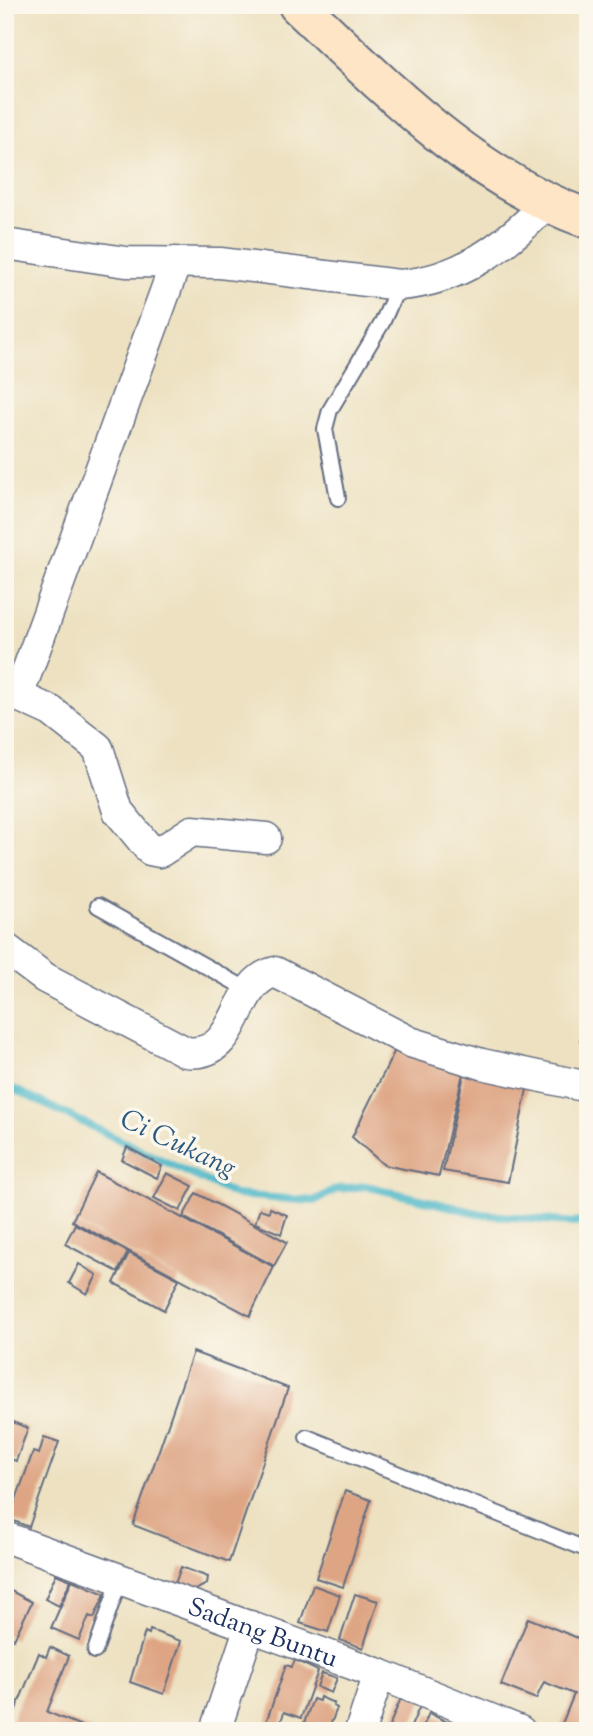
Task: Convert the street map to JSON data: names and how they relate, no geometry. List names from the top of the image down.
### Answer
{
  "streets": {
    "street": ["Sadang Buntu"]
  },
  "water": ["Ci Cukang"]
}
